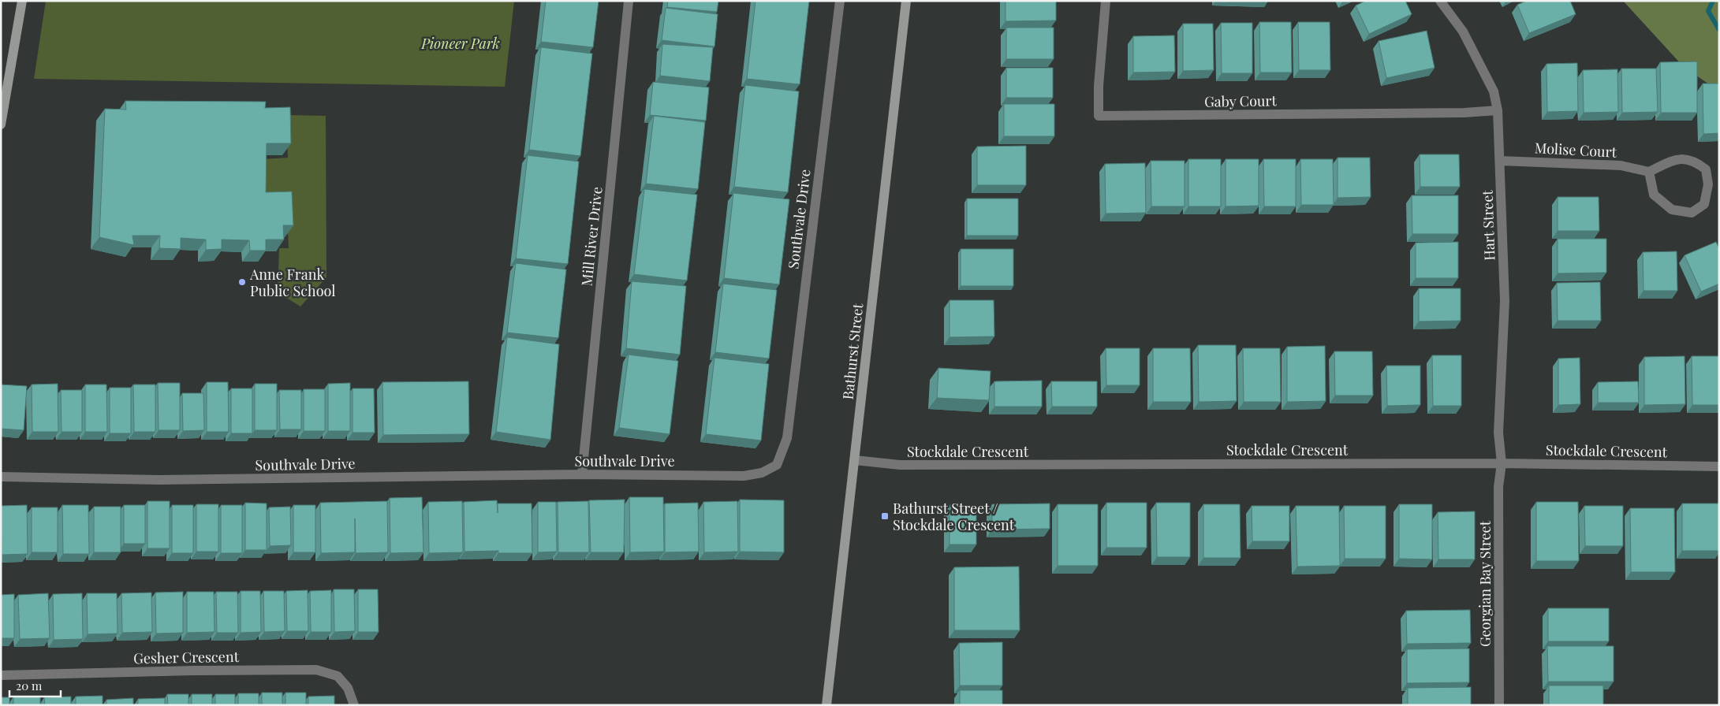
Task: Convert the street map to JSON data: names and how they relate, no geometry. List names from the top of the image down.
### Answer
{
  "streets": {
    "main road": ["Bathurst Street"],
    "street": [
      "Gaby Court",
      "Molise Court",
      "Southvale Drive",
      "Hart Street",
      "Mill River Drive",
      "Stockdale Crescent",
      "Georgian Bay Street",
      "Gesher Crescent"
    ]
  },
  "crossings": [
    ["Gaby Court", "Hart Street"],
    ["Molise Court", "Hart Street"],
    ["Southvale Drive", "Mill River Drive"],
    ["Hart Street", "Stockdale Crescent"],
    ["Hart Street", "Georgian Bay Street"],
    ["Bathurst Street", "Stockdale Crescent"],
    ["Stockdale Crescent", "Georgian Bay Street"]
  ],
  "parks": ["Pioneer Park"],
  "places": {
    "other": ["Anne Frank Public School"],
    "transit": ["Bathurst Street / Stockdale Crescent"]
  },
  "scale_bar": "20 m"
}
